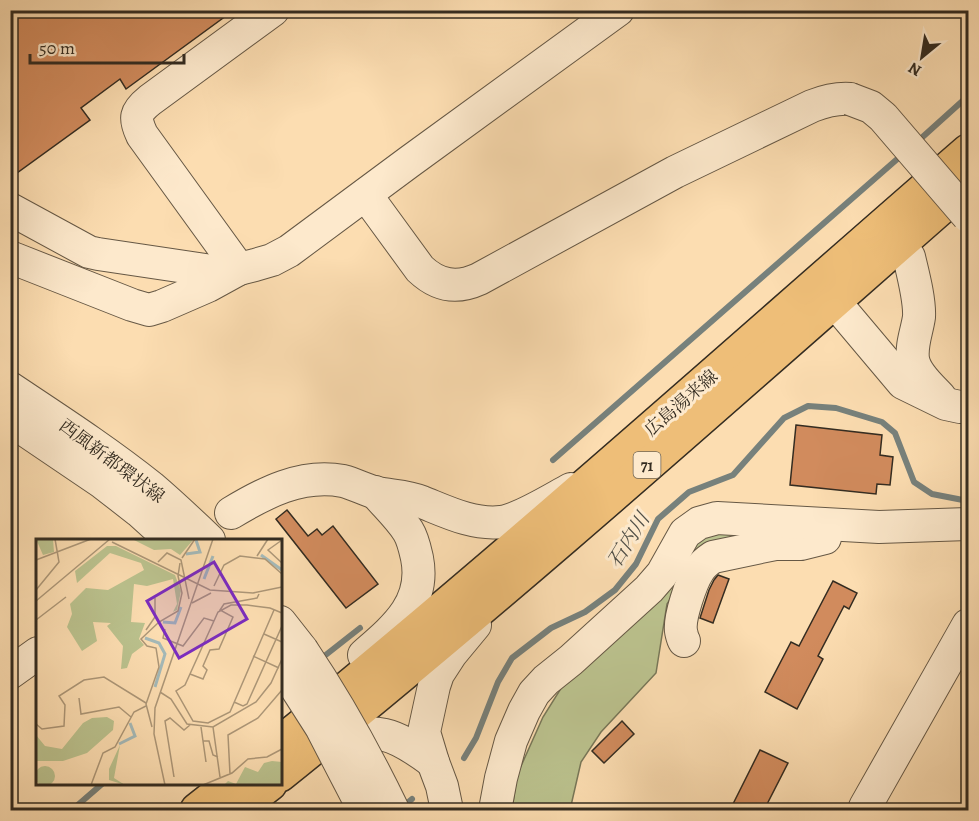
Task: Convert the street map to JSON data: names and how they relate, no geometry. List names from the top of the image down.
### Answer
{
  "streets": {
    "main road": ["広島湯来線", "71"],
    "street": ["西風新都環状線"]
  },
  "water": ["石内川"],
  "scale_bar": "50 m",
  "north": "bottom left"
}
